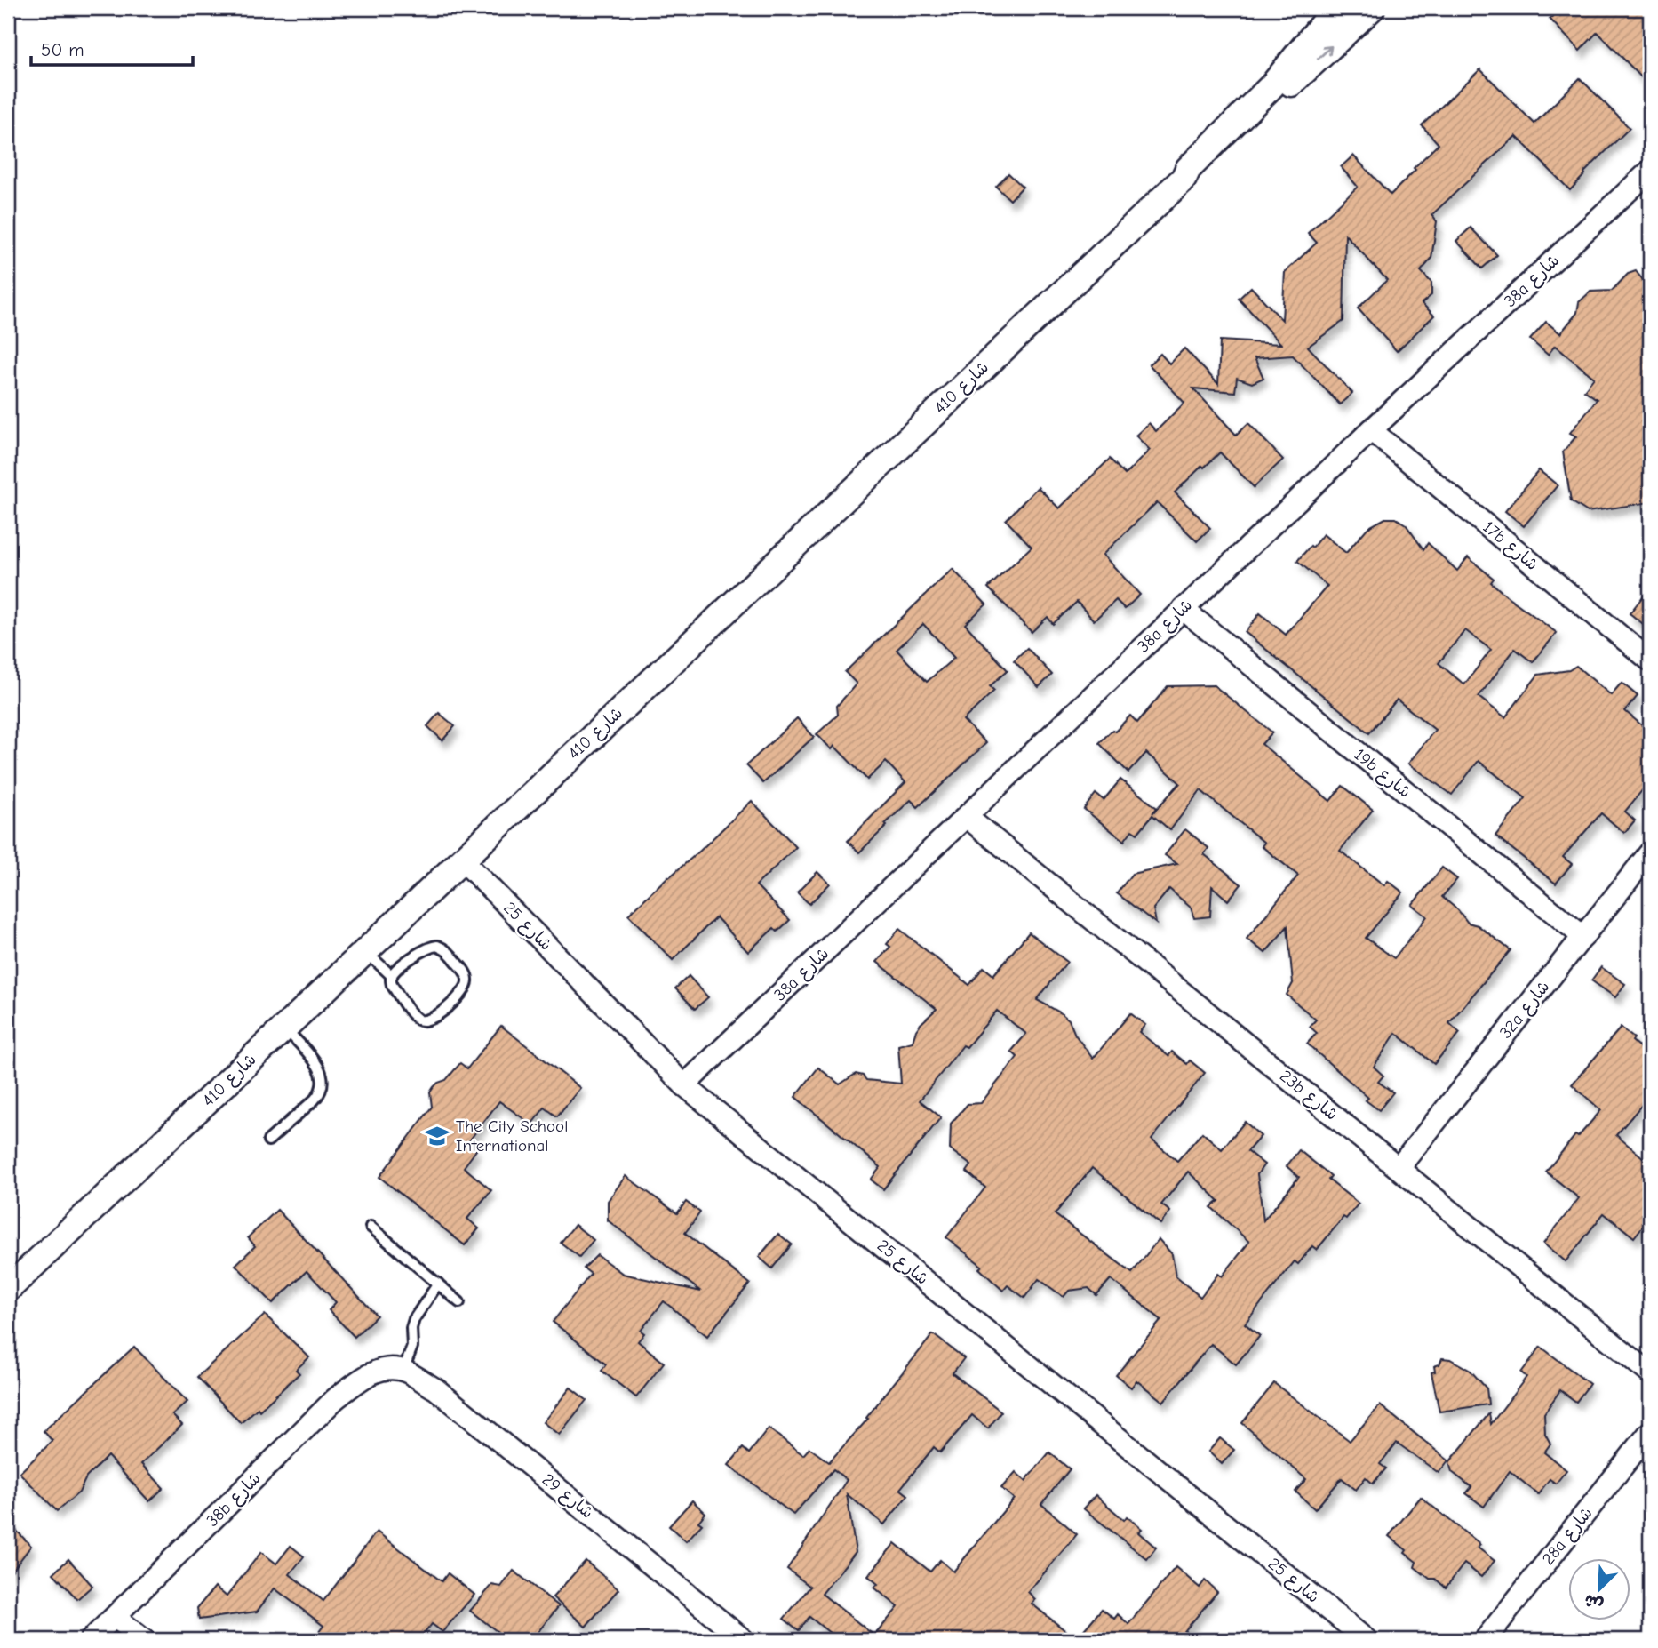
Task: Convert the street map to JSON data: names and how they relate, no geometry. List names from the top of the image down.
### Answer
{
  "streets": {
    "street": [
      "38a شارع",
      "شارع 410",
      "17b شارع",
      "19b شارع",
      "شارع 25",
      "32a شارع",
      "23b شارع",
      "شارع 29",
      "38b شارع",
      "28a شارع"
    ]
  },
  "crossings": [
    ["38a شارع", "17b شارع"],
    ["38a شارع", "19b شارع"],
    ["38a شارع", "شارع 25"],
    ["38a شارع", "23b شارع"],
    ["شارع 410", "شارع 25"],
    ["19b شارع", "32a شارع"],
    ["32a شارع", "23b شارع"],
    ["شارع 29", "38b شارع"]
  ],
  "places": {
    "school or university": ["The City School International"]
  },
  "scale_bar": "50 m",
  "north": "bottom left"
}
